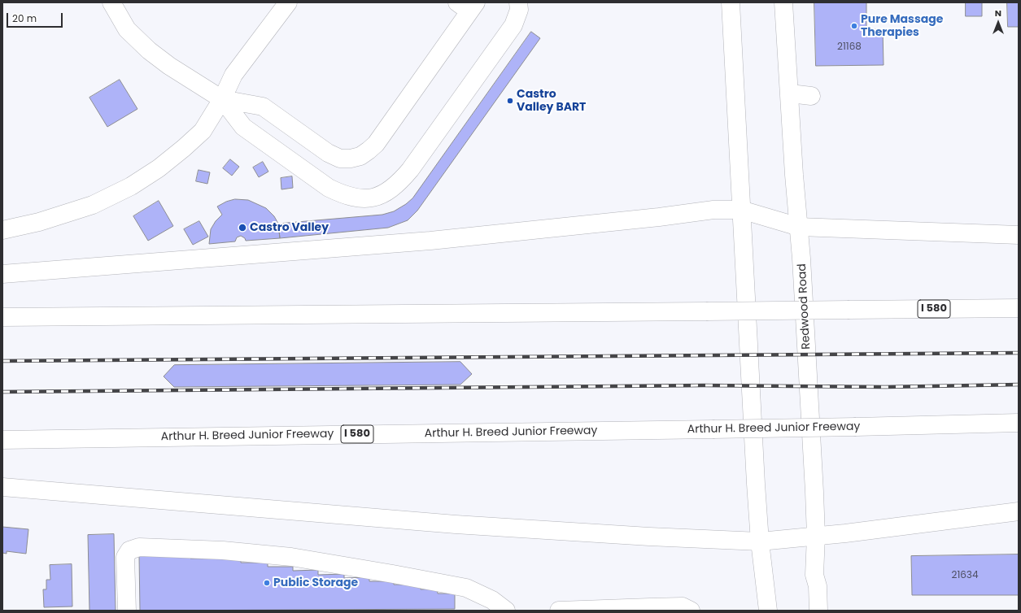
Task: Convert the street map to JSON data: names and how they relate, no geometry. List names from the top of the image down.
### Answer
{
  "streets": {
    "main road": ["Redwood Road", "I 580", "Arthur H. Breed Junior Freeway"]
  },
  "places": [
    "Pure Massage Therapies",
    "Castro Valley BART",
    "Castro Valley",
    "Public Storage"
  ],
  "house_numbers": ["21168", "21634"],
  "scale_bar": "20 m",
  "north": "top"
}
